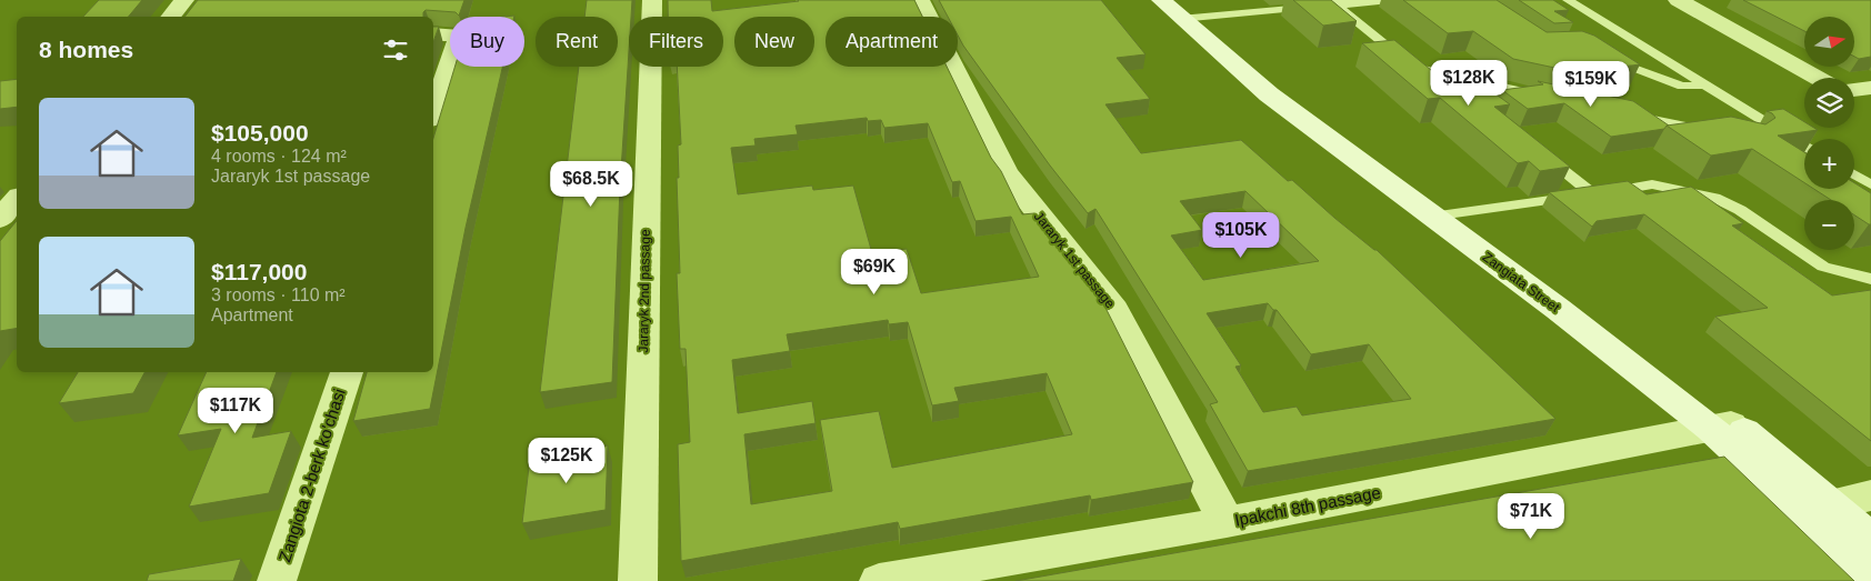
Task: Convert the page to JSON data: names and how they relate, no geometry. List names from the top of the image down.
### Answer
{
  "streets": {
    "main road": ["Zangiata Street"],
    "street": [
      "Jararyk 1st passage",
      "Jararyk 2nd passage",
      "Zangiota 2-berk ko'chasi",
      "Ipakchi 8th passage"
    ]
  },
  "crossings": [
    ["Jararyk 1st passage", "Ipakchi 8th passage"],
    ["Zangiata Street", "Ipakchi 8th passage"]
  ],
  "north": "right",
  "page": {
    "map_buttons": ["+", "−"],
    "chip": [
      "Buy",
      "Rent",
      "Filters",
      "New",
      "Apartment"
    ],
    "heading": "8 homes",
    "price": [
      "$128K",
      "$159K",
      "$68.5K",
      "$105K",
      "$69K",
      "$117K",
      "$125K",
      "$71K"
    ],
    "list": [
      {
        "name": "$105,000",
        "note": "4 rooms · 124 m² · Jararyk 1st passage"
      },
      {
        "name": "$117,000",
        "note": "3 rooms · 110 m² · Apartment"
      }
    ]
  }
}
